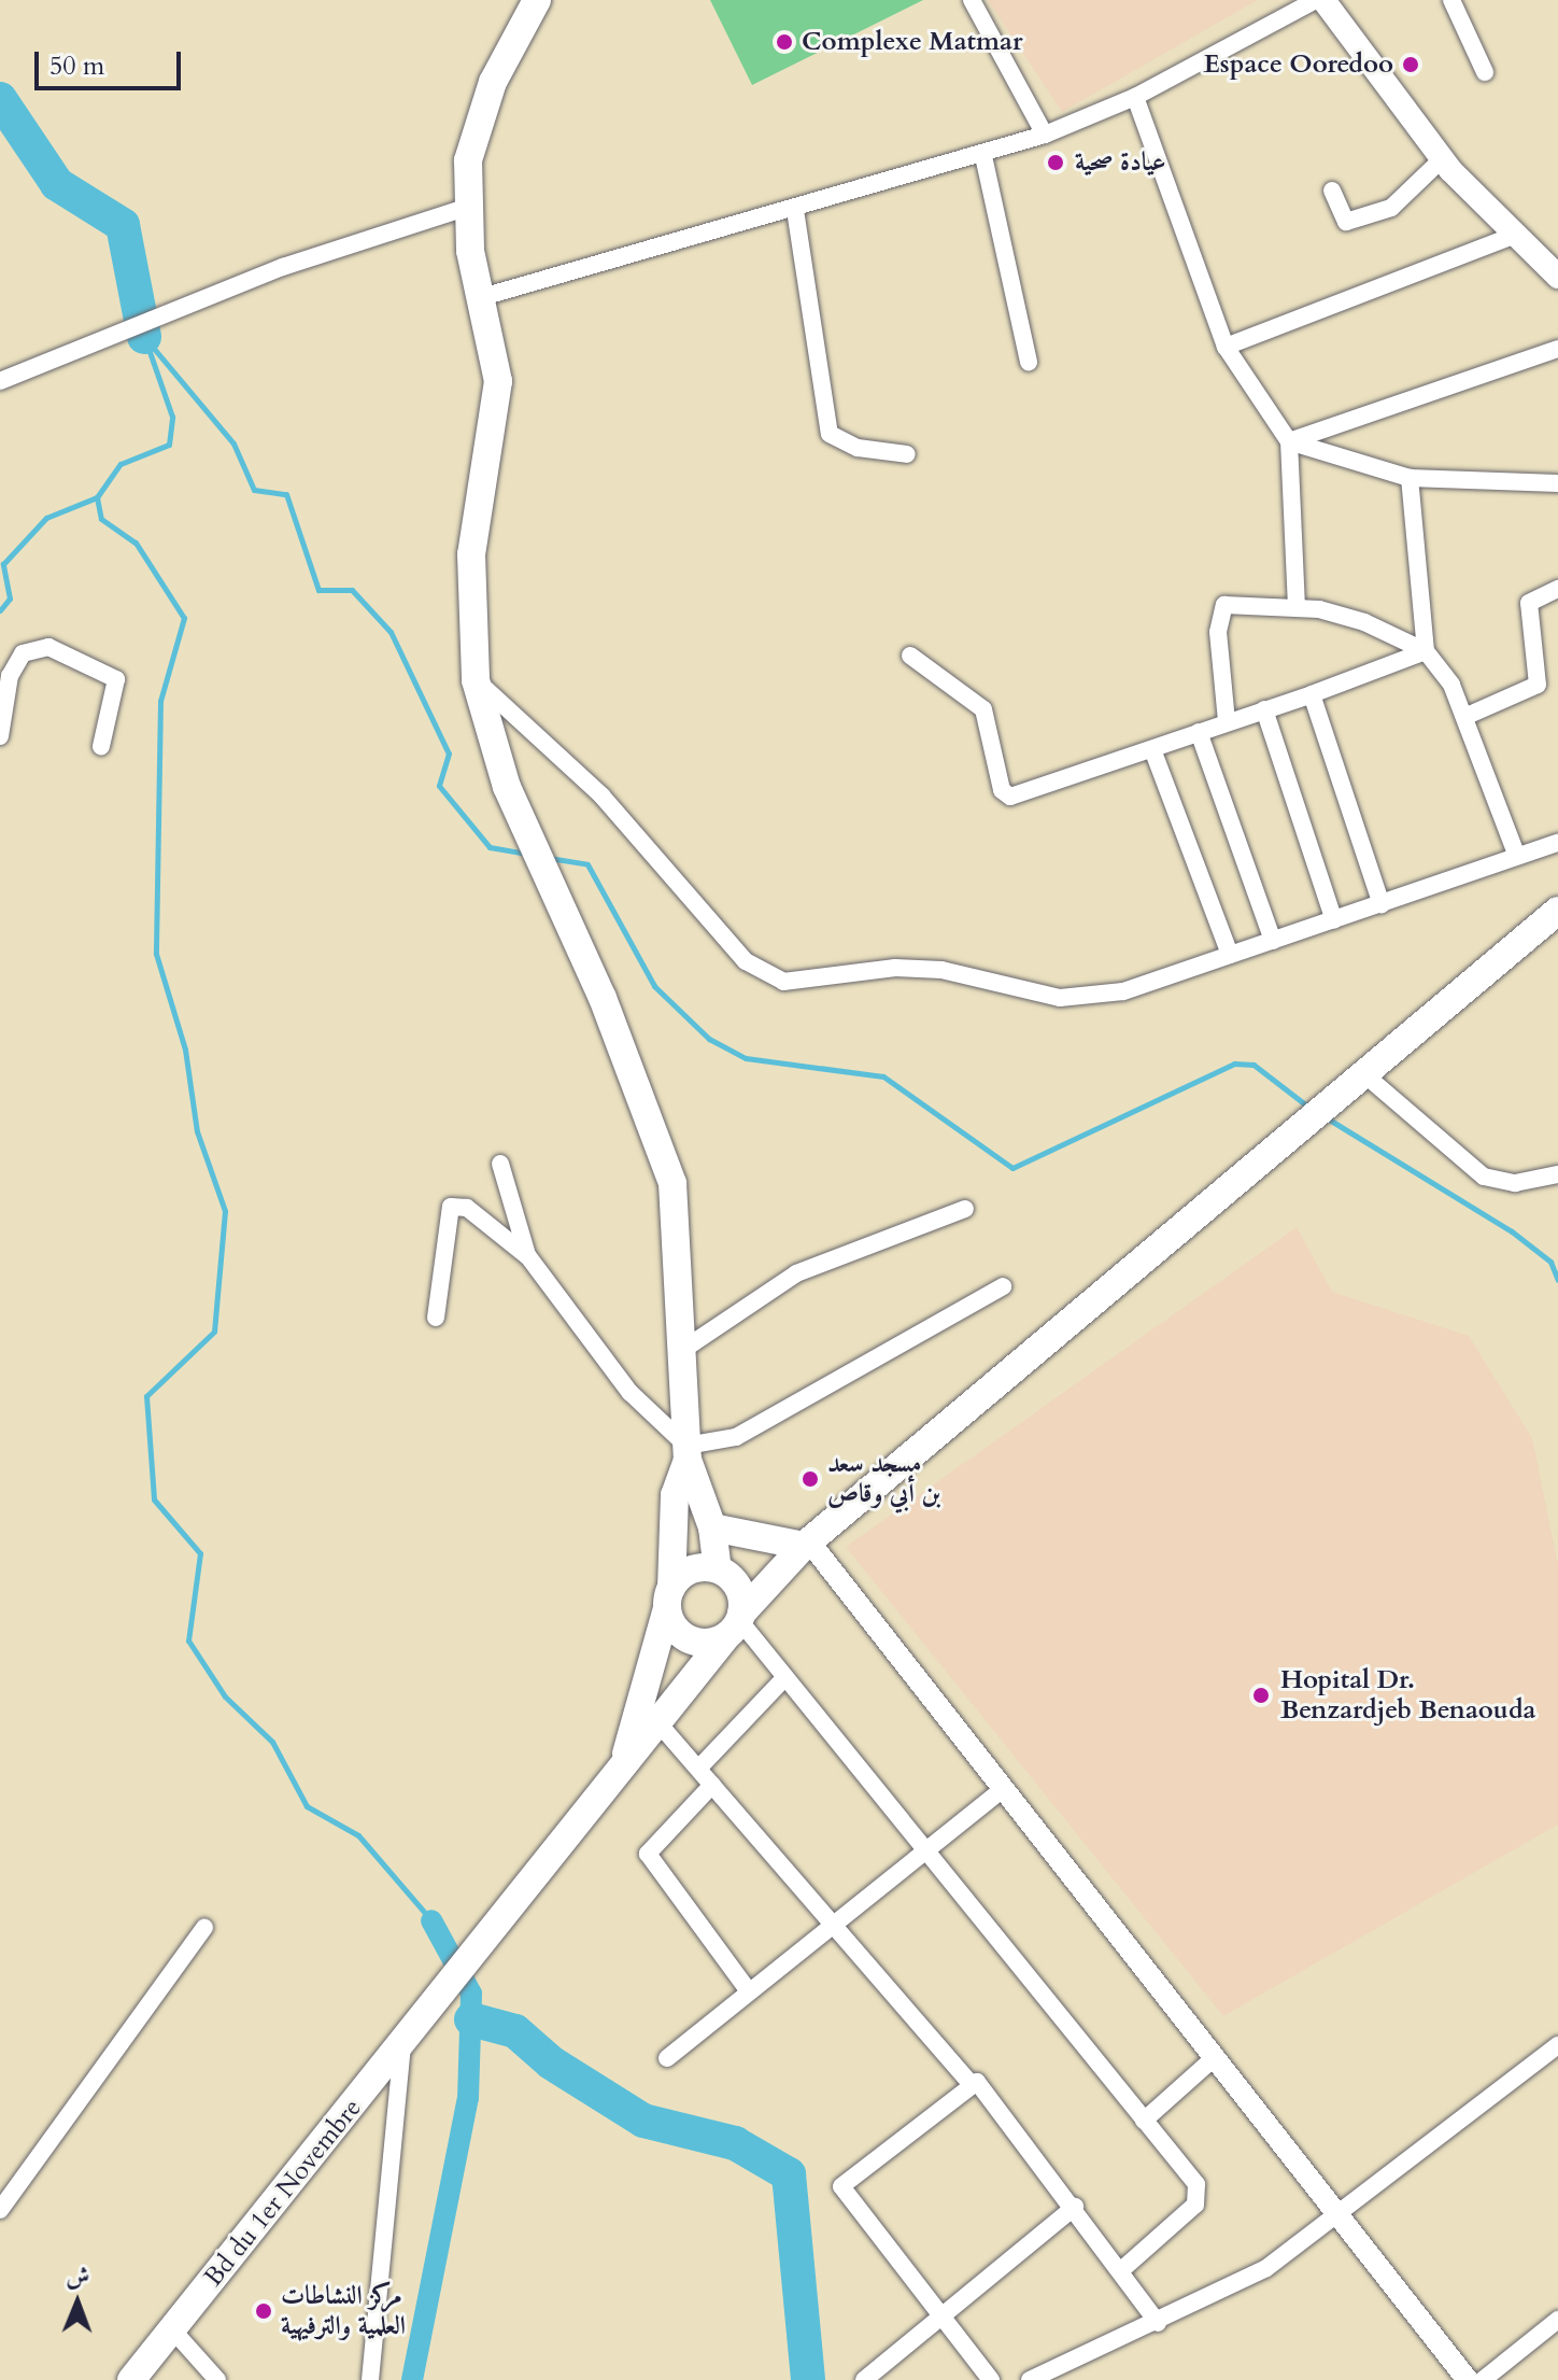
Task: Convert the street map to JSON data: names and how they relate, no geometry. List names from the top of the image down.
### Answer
{
  "streets": {
    "main road": ["Bd du 1er Novembre"]
  },
  "places": [
    "Complexe Matmar",
    "Espace Ooredoo",
    "عيادة صحية",
    "مسجد سعد بن أبي وقاص",
    "Hopital Dr. Benzardjeb Benaouda",
    "مركز النشاطات العلمية والترفيهية"
  ],
  "scale_bar": "50 m",
  "north": "top"
}
